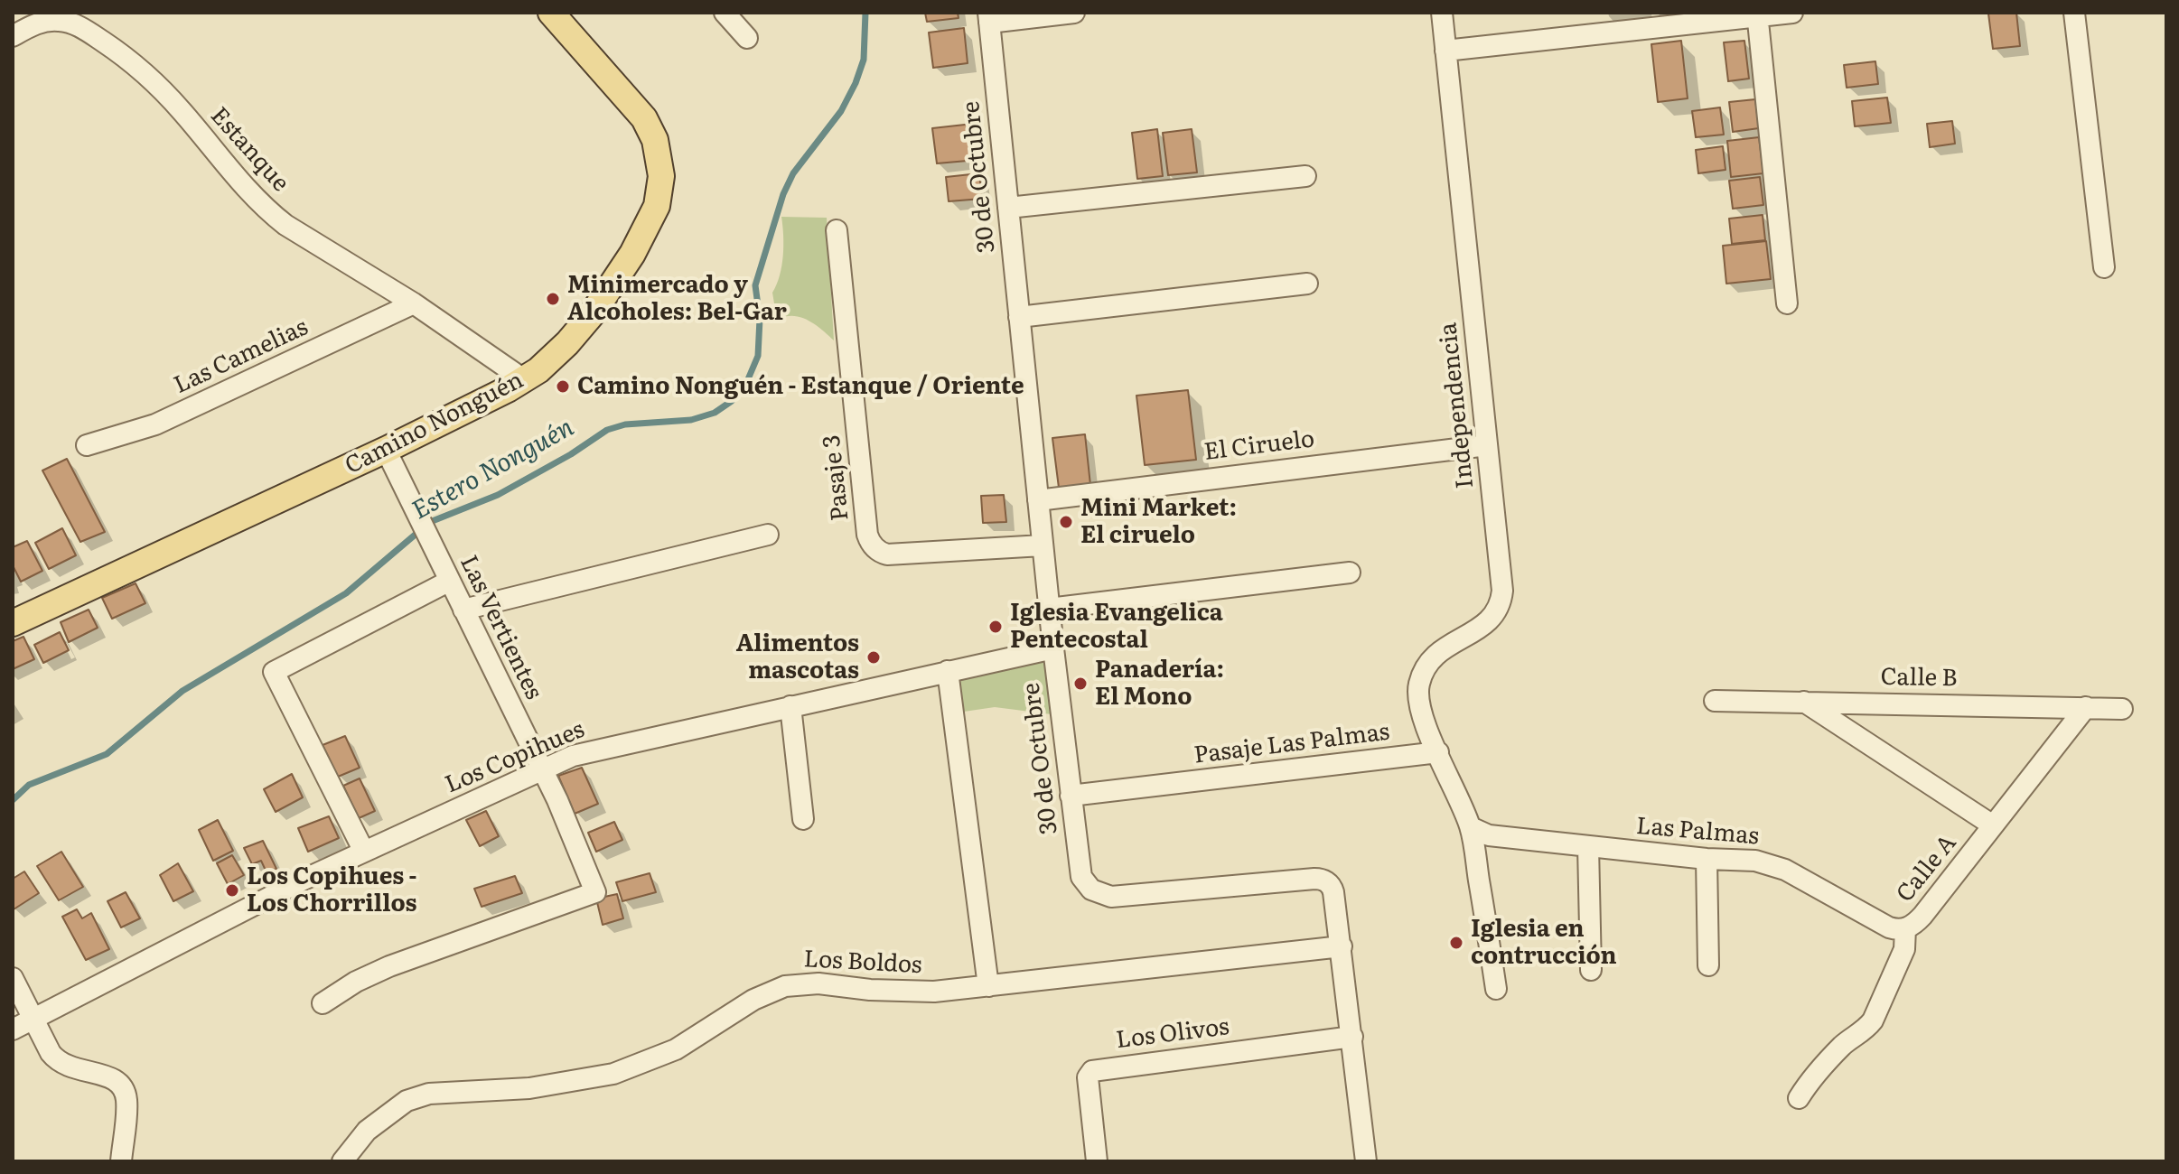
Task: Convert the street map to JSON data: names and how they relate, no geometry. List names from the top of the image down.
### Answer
{
  "streets": {
    "main road": ["Camino Nonguén"],
    "street": [
      "Estanque",
      "30 de Octubre",
      "Las Camelias",
      "Independencia",
      "El Ciruelo",
      "Pasaje 3",
      "Las Vertientes",
      "Calle B",
      "Pasaje Las Palmas",
      "Los Copihues",
      "Las Palmas",
      "Calle A",
      "Los Boldos",
      "Los Olivos"
    ]
  },
  "crossings": [
    ["Estanque", "Las Camelias"],
    ["Estanque", "Camino Nonguén"],
    ["30 de Octubre", "El Ciruelo"],
    ["30 de Octubre", "Pasaje 3"],
    ["30 de Octubre", "Pasaje Las Palmas"],
    ["30 de Octubre", "Los Copihues"],
    ["30 de Octubre", "Los Boldos"],
    ["30 de Octubre", "Los Olivos"],
    ["Independencia", "El Ciruelo"],
    ["Independencia", "Pasaje Las Palmas"],
    ["Camino Nonguén", "Las Vertientes"],
    ["Las Vertientes", "Los Copihues"],
    ["Calle B", "Calle A"],
    ["Las Palmas", "Calle A"]
  ],
  "water": ["Estero Nonguén"],
  "places": [
    "Minimercado y Alcoholes: Bel-Gar",
    "Camino Nonguén - Estanque / Oriente",
    "Mini Market: El ciruelo",
    "Iglesia Evangelica Pentecostal",
    "Alimentos mascotas",
    "Panadería: El Mono",
    "Los Copihues - Los Chorrillos",
    "Iglesia en contrucción"
  ]
}
